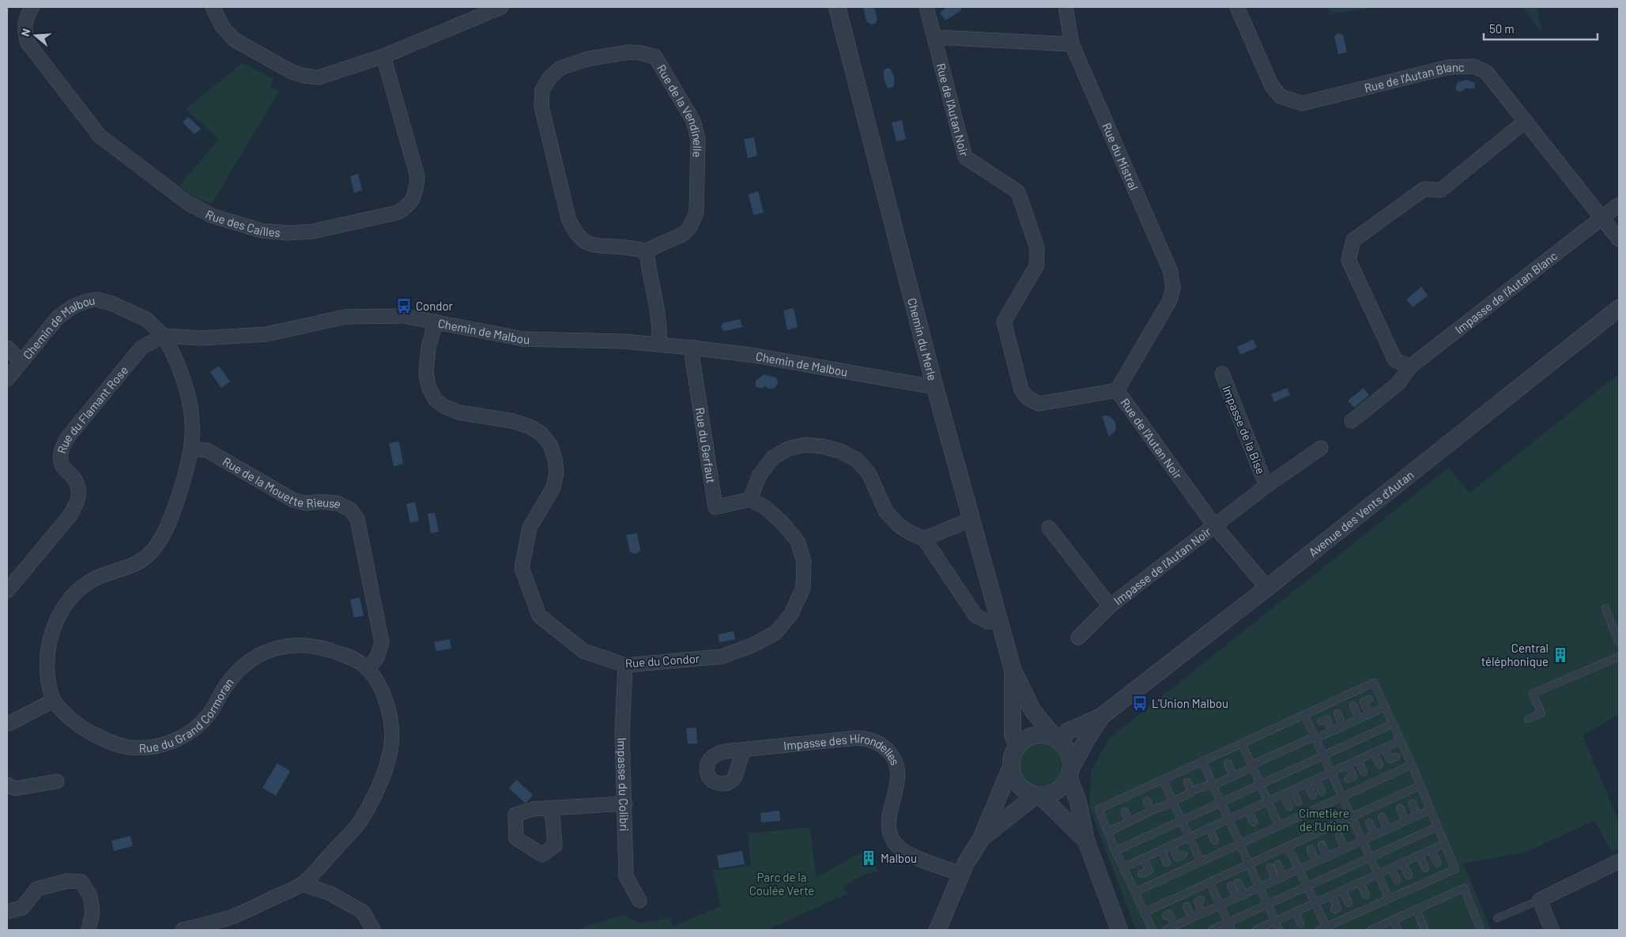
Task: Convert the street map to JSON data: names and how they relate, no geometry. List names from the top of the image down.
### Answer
{
  "streets": {
    "street": [
      "Rue de l'Autan Blanc",
      "Rue de l'Autan Noir",
      "Rue de la Vendinelle",
      "Rue du Mistral",
      "Rue des Cailles",
      "Impasse de l'Autan Blanc",
      "Chemin de Malbou",
      "Chemin du Merle",
      "Rue du Flamant Rose",
      "Impasse de la Bise",
      "Rue du Gerfaut",
      "Rue de la Mouette Rieuse",
      "Avenue des Vents d'Autan",
      "Impasse de l'Autan Noir",
      "Rue du Condor",
      "Rue du Grand Cormoran",
      "Impasse des Hirondelles",
      "Impasse du Colibri"
    ]
  },
  "crossings": [
    ["Rue de l'Autan Blanc", "Impasse de l'Autan Blanc"],
    ["Rue de l'Autan Noir", "Rue du Mistral"],
    ["Rue de l'Autan Noir", "Impasse de la Bise"],
    ["Rue de l'Autan Noir", "Avenue des Vents d'Autan"],
    ["Rue de l'Autan Noir", "Impasse de l'Autan Noir"],
    ["Chemin de Malbou", "Chemin du Merle"],
    ["Chemin de Malbou", "Rue du Flamant Rose"],
    ["Chemin de Malbou", "Rue du Gerfaut"],
    ["Chemin de Malbou", "Rue du Condor"],
    ["Chemin du Merle", "Avenue des Vents d'Autan"],
    ["Impasse de la Bise", "Impasse de l'Autan Noir"],
    ["Rue du Gerfaut", "Rue du Condor"],
    ["Rue de la Mouette Rieuse", "Rue du Grand Cormoran"],
    ["Rue du Condor", "Impasse du Colibri"]
  ],
  "parks": ["Cimetière de l'Union", "Parc de la Coulée Verte"],
  "places": {
    "bus stop": ["Condor", "L'Union Malbou"],
    "building": ["Central téléphonique", "Malbou"]
  },
  "scale_bar": "50 m",
  "north": "left"
}
